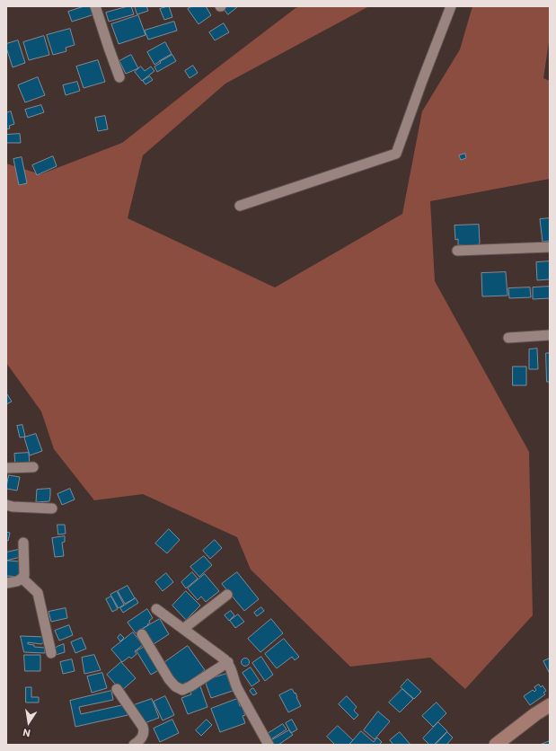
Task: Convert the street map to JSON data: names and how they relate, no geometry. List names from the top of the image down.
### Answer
{
  "north": "bottom"
}
